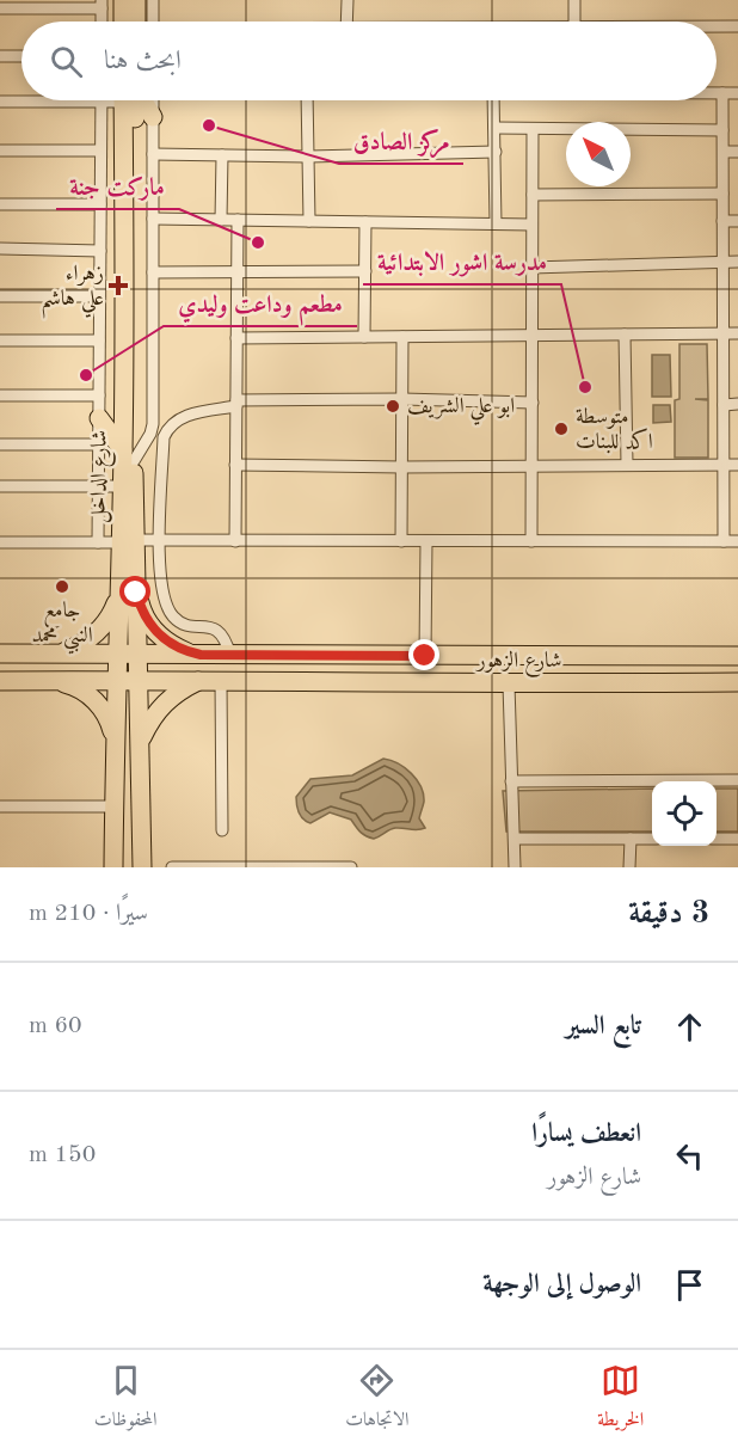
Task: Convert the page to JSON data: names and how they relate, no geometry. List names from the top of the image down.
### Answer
{
  "streets": {
    "main road": ["شارع الداخل", "شارع الزهور"]
  },
  "crossings": [
    ["شارع الداخل", "شارع الزهور"]
  ],
  "places": {
    "other": [
      "مركز الصادق",
      "ماركت جنة",
      "مطعم وداعت وليدي",
      "مدرسة اشور الابتدائية",
      "ابو علي الشريف",
      "متوسطة اكد للبنات",
      "جامع النبي محمد"
    ],
    "health": ["زهراء علي هاشم"]
  },
  "north": "top left",
  "page": {
    "search": "ابحث هنا",
    "heading": ["3 دقيقة", "سيرًا · 210 m"],
    "list": [
      ["تابع السير", "60 m"],
      ["انعطف يسارًا", "شارع الزهور", "150 m"],
      "الوصول إلى الوجهة"
    ],
    "nav": ["الخريطة", "الاتجاهات", "المحفوظات"]
  }
}
